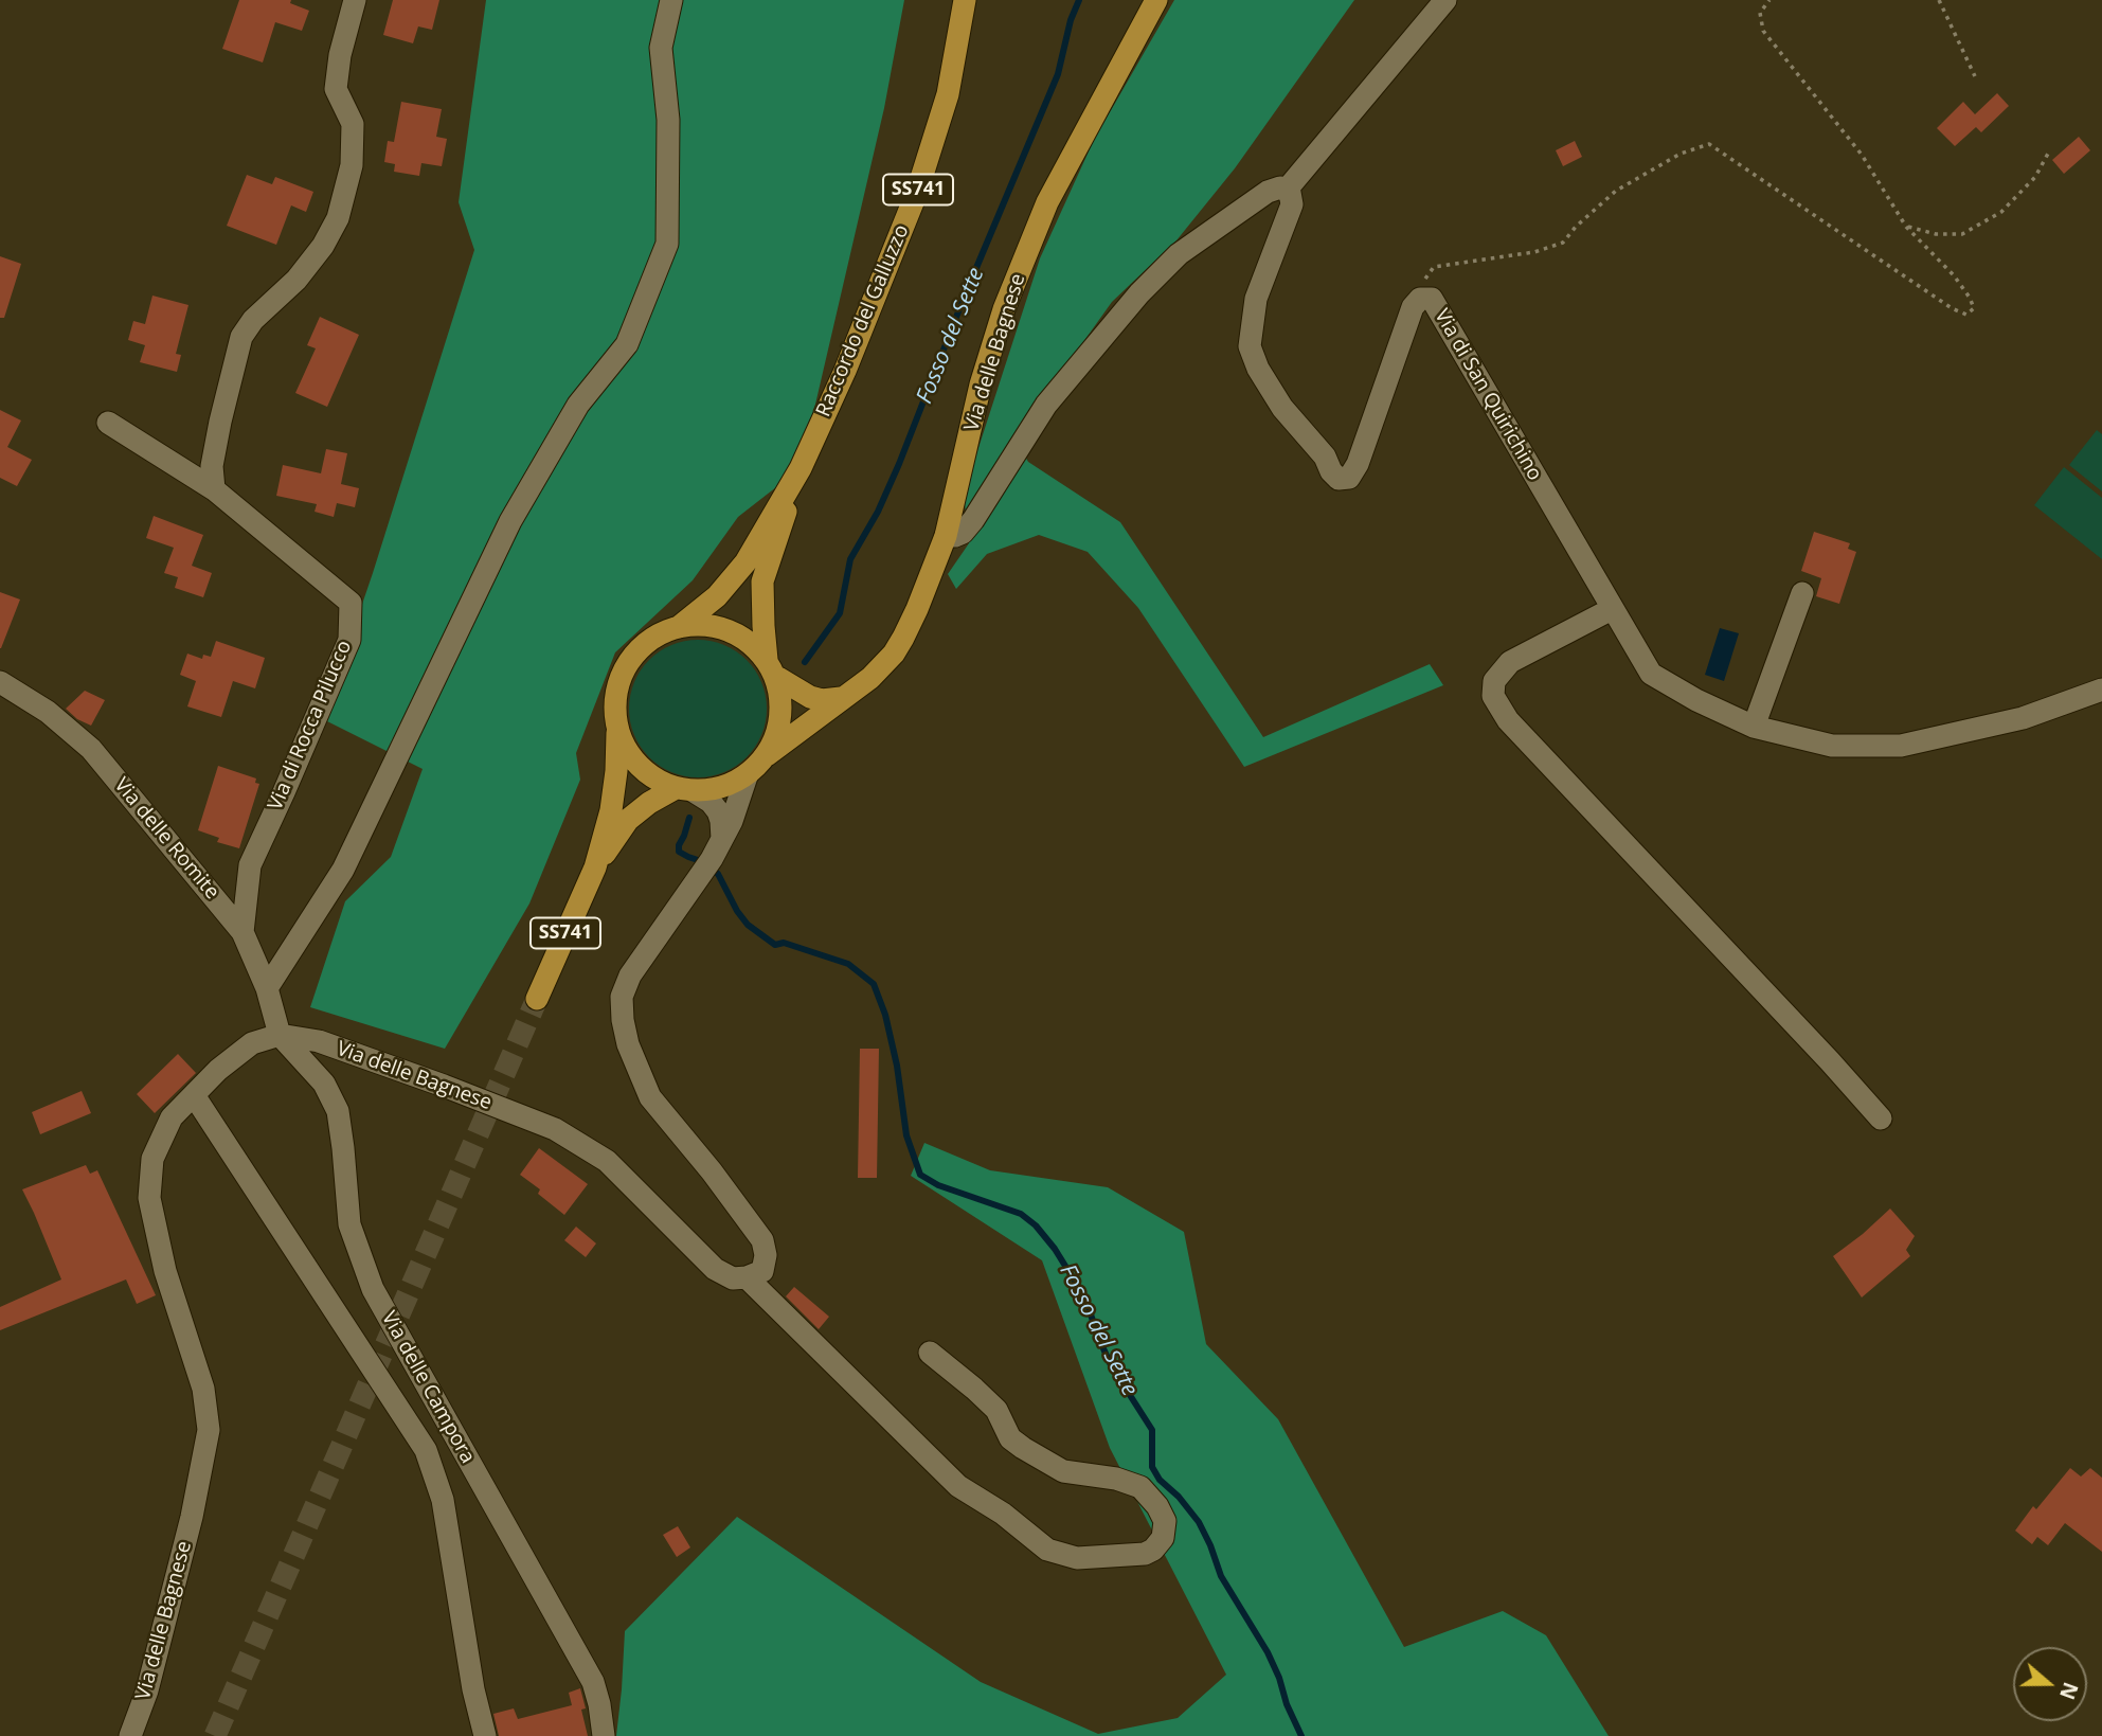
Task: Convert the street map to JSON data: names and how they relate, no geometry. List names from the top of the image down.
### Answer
{
  "streets": {
    "main road": ["SS741", "Raccordo del Galluzzo", "Via delle Bagnese"],
    "street": [
      "Via di San Quirichino",
      "Via di Rocca Pilucco",
      "Via delle Romite",
      "Via delle Campora"
    ]
  },
  "crossings": [
    ["SS741", "Raccordo del Galluzzo"],
    ["SS741", "Via delle Bagnese"],
    ["Raccordo del Galluzzo", "Via delle Bagnese"],
    ["Via delle Bagnese", "Via delle Romite"],
    ["Via delle Bagnese", "Via delle Campora"],
    ["Via di Rocca Pilucco", "Via delle Romite"],
    ["Via delle Romite", "Via delle Campora"]
  ],
  "water": ["Fosso del Sette"],
  "north": "right"
}
